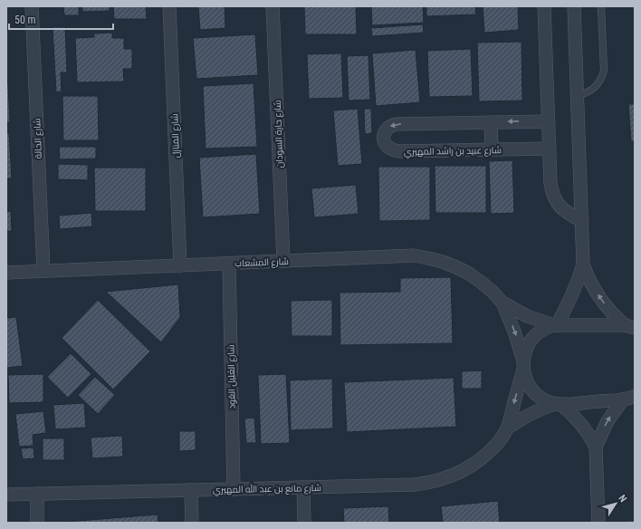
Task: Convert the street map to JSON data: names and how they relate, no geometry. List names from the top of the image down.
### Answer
{
  "streets": {
    "street": [
      "شارع حارة السودان",
      "شارع المَنازِل",
      "شارع الحالة",
      "شارع عبيد بن راشد المهيري",
      "شارع المِشعاب",
      "شارع الغَلِيل العُود",
      "شارع مانع بن عبد الله المهيري"
    ]
  },
  "crossings": [
    ["شارع حارة السودان", "شارع المِشعاب"],
    ["شارع المَنازِل", "شارع المِشعاب"],
    ["شارع الحالة", "شارع المِشعاب"],
    ["شارع المِشعاب", "شارع الغَلِيل العُود"],
    ["شارع المِشعاب", "شارع مانع بن عبد الله المهيري"],
    ["شارع الغَلِيل العُود", "شارع مانع بن عبد الله المهيري"]
  ],
  "scale_bar": "50 m",
  "north": "top right"
}
